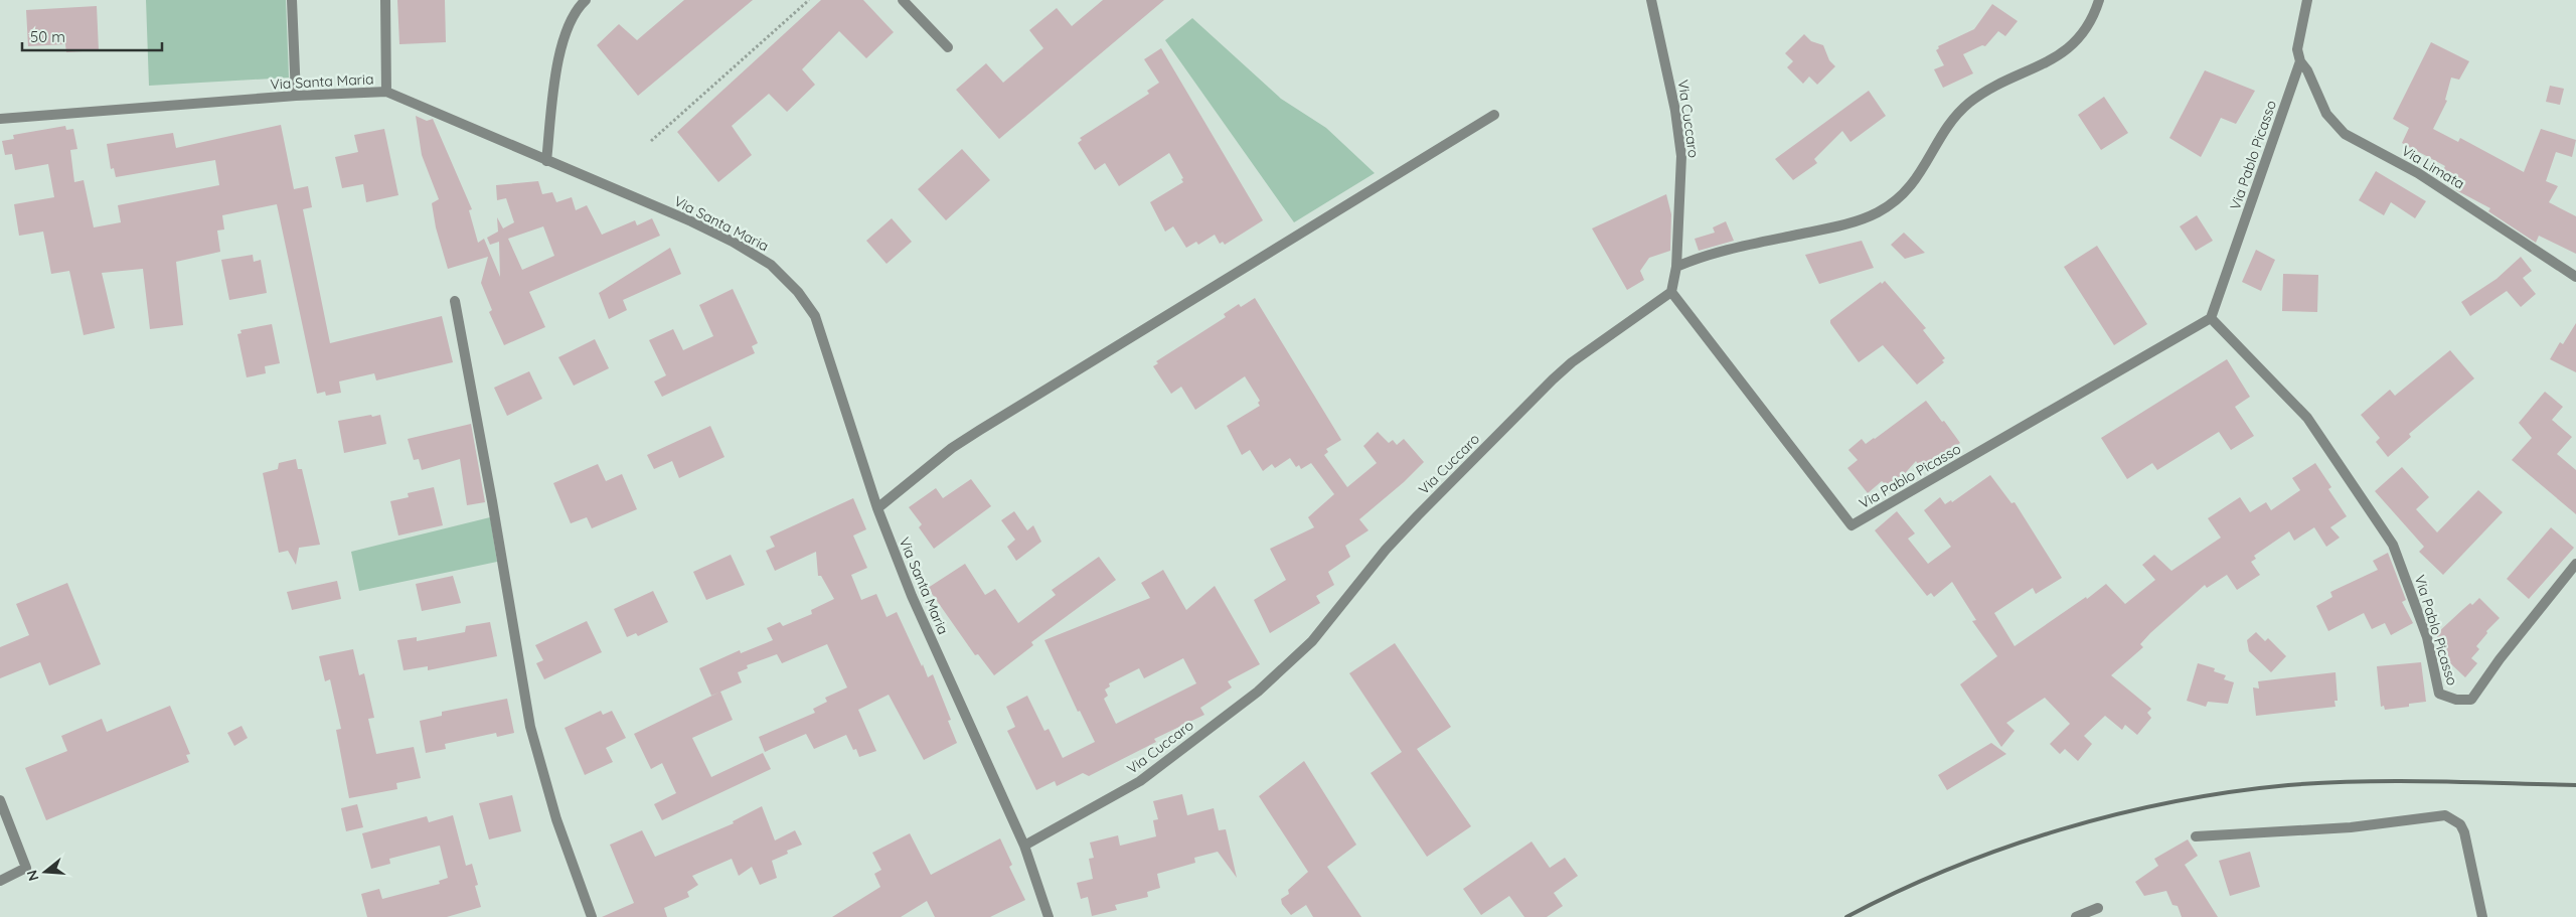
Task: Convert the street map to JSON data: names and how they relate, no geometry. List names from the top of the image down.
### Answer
{
  "streets": {
    "street": [
      "Via Santa Maria",
      "Via Cuccaro",
      "Via Pablo Picasso",
      "Via Limata"
    ]
  },
  "crossings": [
    ["Via Santa Maria", "Via Cuccaro"],
    ["Via Cuccaro", "Via Pablo Picasso"],
    ["Via Pablo Picasso", "Via Limata"]
  ],
  "scale_bar": "50 m",
  "north": "left"
}
